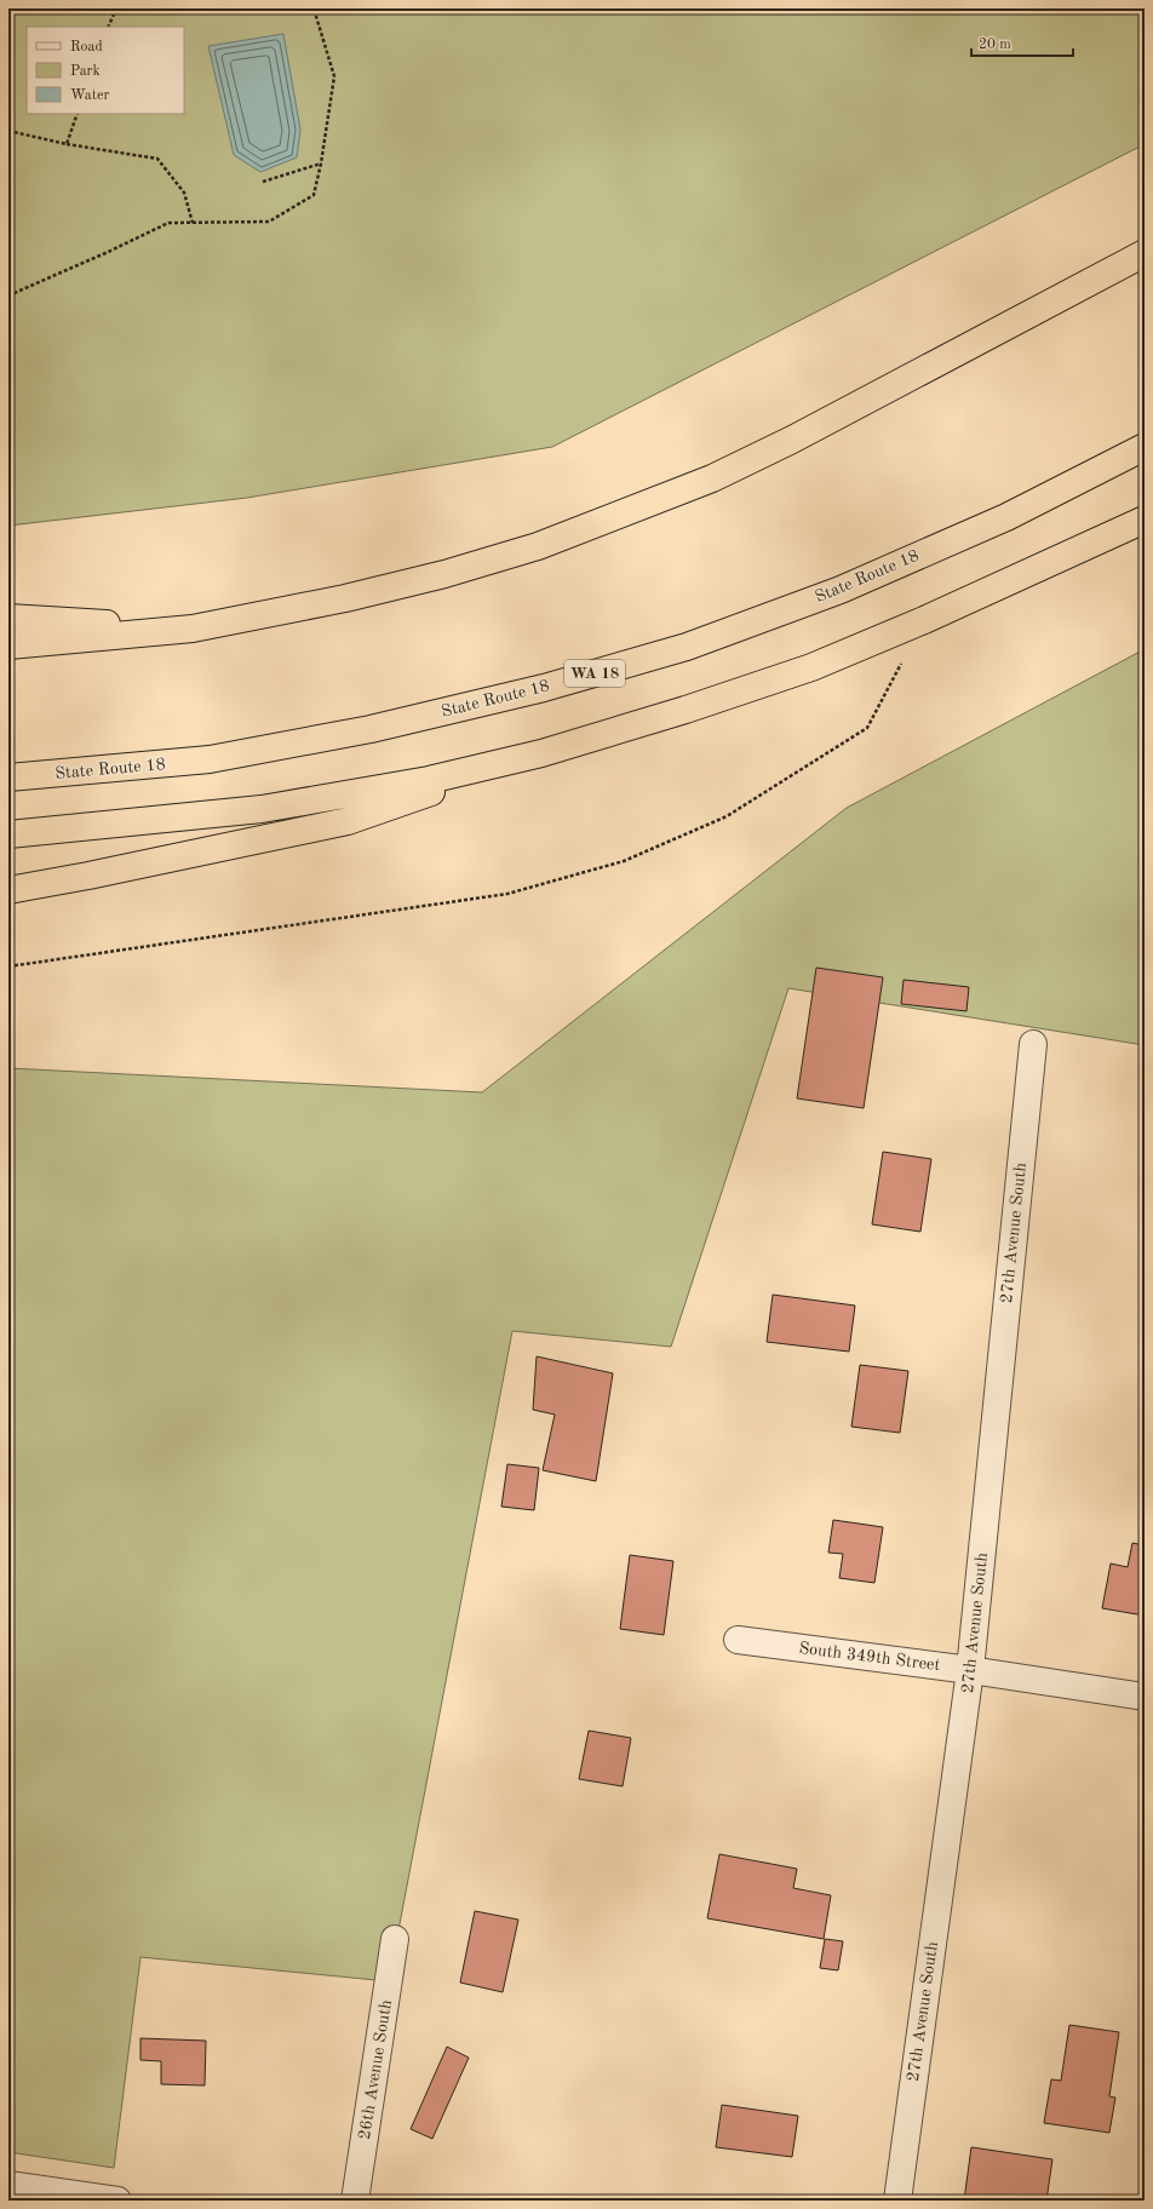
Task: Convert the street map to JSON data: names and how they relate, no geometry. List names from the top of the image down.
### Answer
{
  "streets": {
    "highway": ["State Route 18", "WA 18"],
    "street": ["27th Avenue South", "South 349th Street", "26th Avenue South"]
  },
  "crossings": [
    ["27th Avenue South", "South 349th Street"]
  ],
  "legend": ["Road", "Park", "Water"],
  "scale_bar": "20 m"
}
